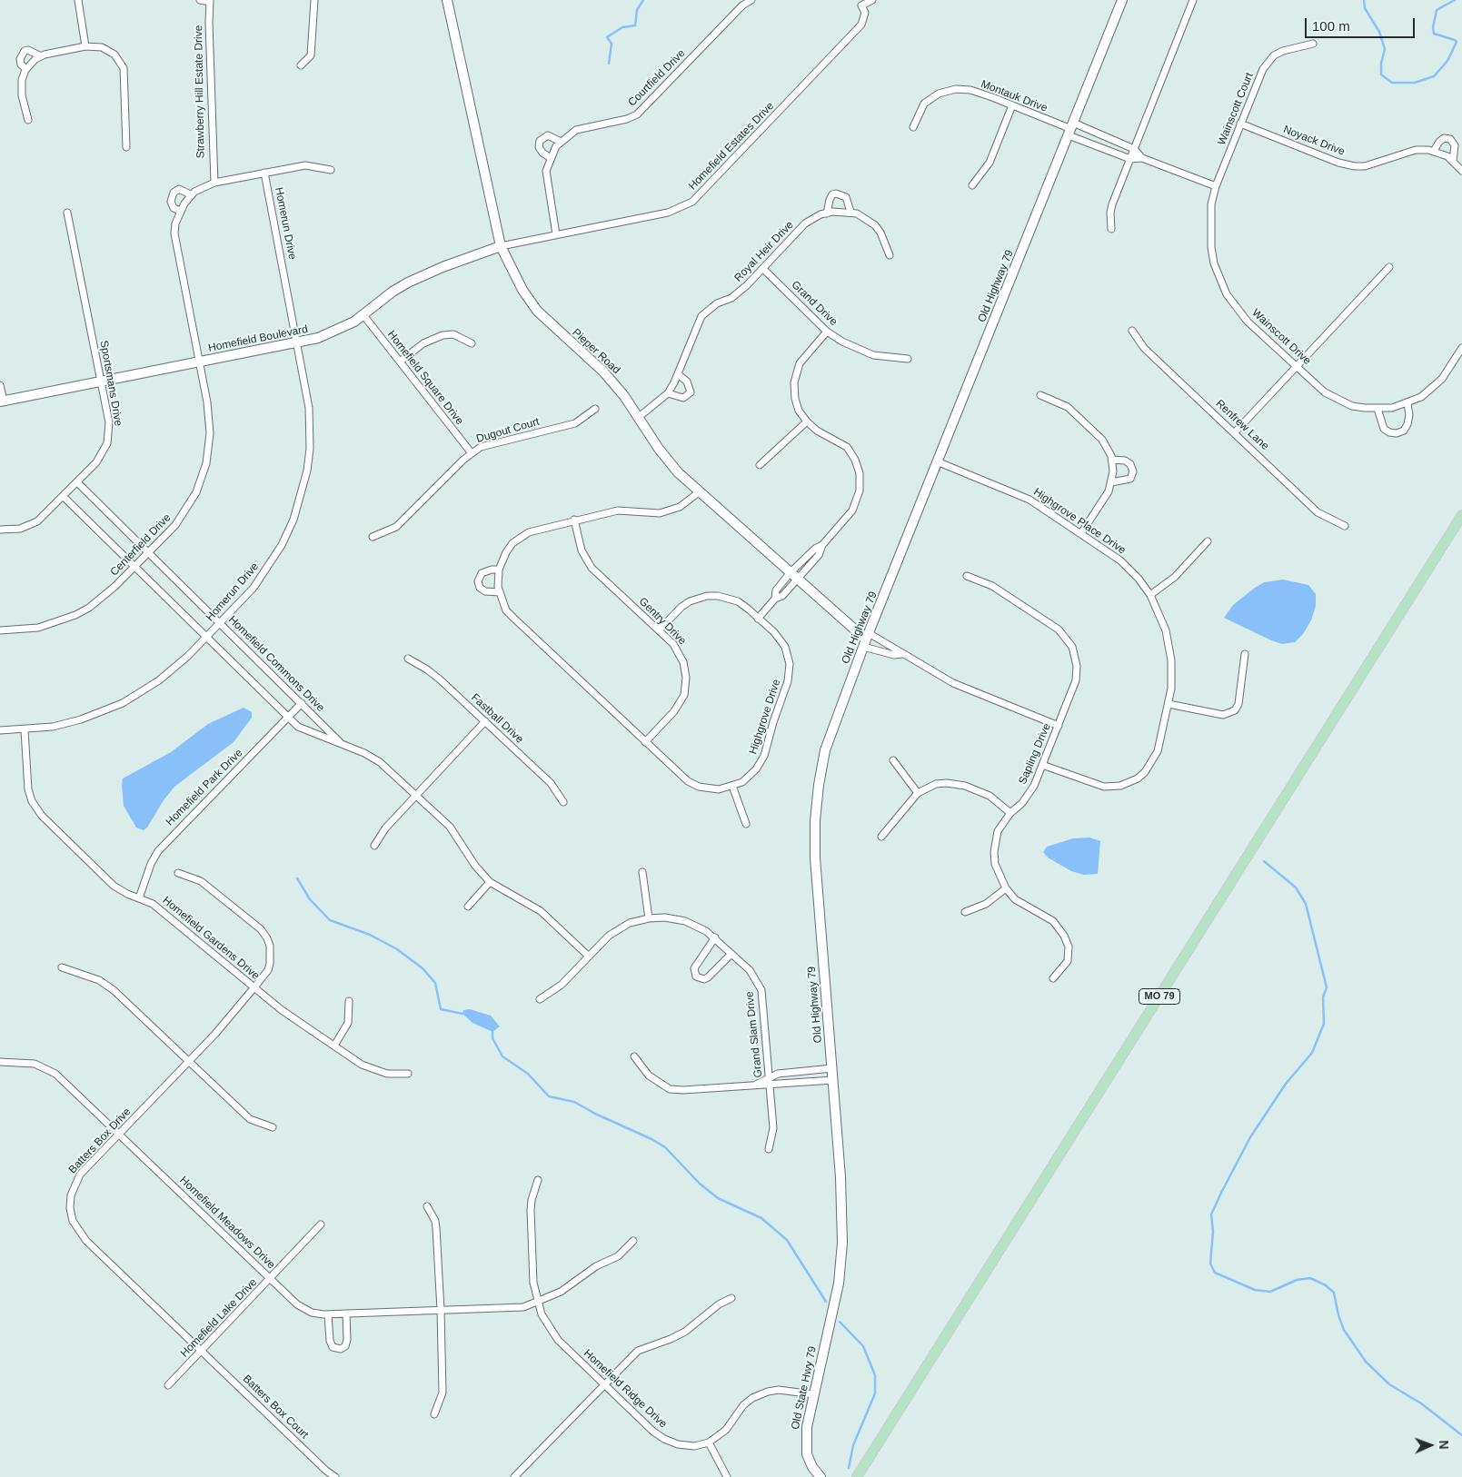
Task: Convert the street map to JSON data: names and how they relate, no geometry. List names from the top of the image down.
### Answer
{
  "streets": {
    "main road": ["MO 79"],
    "street": [
      "Courtfield Drive",
      "Strawberry Hill Estate Drive",
      "Montauk Drive",
      "Wainscott Court",
      "Noyack Drive",
      "Homefield Estates Drive",
      "Homerun Drive",
      "Royal Heir Drive",
      "Old Highway 79",
      "Grand Drive",
      "Wainscott Drive",
      "Homefield Boulevard",
      "Pieper Road",
      "Homefield Square Drive",
      "Sportsmans Drive",
      "Renfrew Lane",
      "Dugout Court",
      "Highgrove Place Drive",
      "Centerfield Drive",
      "Gentry Drive",
      "Homefield Commons Drive",
      "Highgrove Drive",
      "Fastball Drive",
      "Sapling Drive",
      "Homefield Park Drive",
      "Homefield Gardens Drive",
      "Grand Slam Drive",
      "Batters Box Drive",
      "Homefield Meadows Drive",
      "Homefield Lake Drive",
      "Old State Hwy 79",
      "Homefield Ridge Drive",
      "Batters Box Court"
    ]
  },
  "crossings": [
    ["Courtfield Drive", "Homefield Estates Drive"],
    ["Strawberry Hill Estate Drive", "Centerfield Drive"],
    ["Montauk Drive", "Old Highway 79"],
    ["Wainscott Court", "Noyack Drive"],
    ["Wainscott Court", "Wainscott Drive"],
    ["Homefield Estates Drive", "Homefield Boulevard"],
    ["Homefield Estates Drive", "Pieper Road"],
    ["Homerun Drive", "Homefield Boulevard"],
    ["Homerun Drive", "Centerfield Drive"],
    ["Homerun Drive", "Homefield Commons Drive"],
    ["Homerun Drive", "Homefield Gardens Drive"],
    ["Royal Heir Drive", "Grand Drive"],
    ["Royal Heir Drive", "Pieper Road"],
    ["Old Highway 79", "Pieper Road"],
    ["Old Highway 79", "Highgrove Place Drive"],
    ["Old Highway 79", "Old State Hwy 79"],
    ["Homefield Boulevard", "Pieper Road"],
    ["Homefield Boulevard", "Homefield Square Drive"],
    ["Homefield Boulevard", "Sportsmans Drive"],
    ["Homefield Boulevard", "Centerfield Drive"],
    ["Pieper Road", "Highgrove Drive"],
    ["Homefield Square Drive", "Dugout Court"],
    ["Sportsmans Drive", "Homefield Commons Drive"],
    ["Highgrove Place Drive", "Sapling Drive"],
    ["Centerfield Drive", "Homefield Commons Drive"],
    ["Gentry Drive", "Highgrove Drive"],
    ["Homefield Commons Drive", "Homefield Park Drive"],
    ["Homefield Commons Drive", "Grand Slam Drive"],
    ["Homefield Park Drive", "Homefield Gardens Drive"],
    ["Homefield Gardens Drive", "Batters Box Drive"],
    ["Batters Box Drive", "Homefield Meadows Drive"],
    ["Batters Box Drive", "Homefield Lake Drive"],
    ["Batters Box Drive", "Batters Box Court"],
    ["Homefield Meadows Drive", "Homefield Lake Drive"],
    ["Homefield Meadows Drive", "Homefield Ridge Drive"],
    ["Homefield Lake Drive", "Batters Box Court"]
  ],
  "scale_bar": "100 m",
  "north": "right"
}
